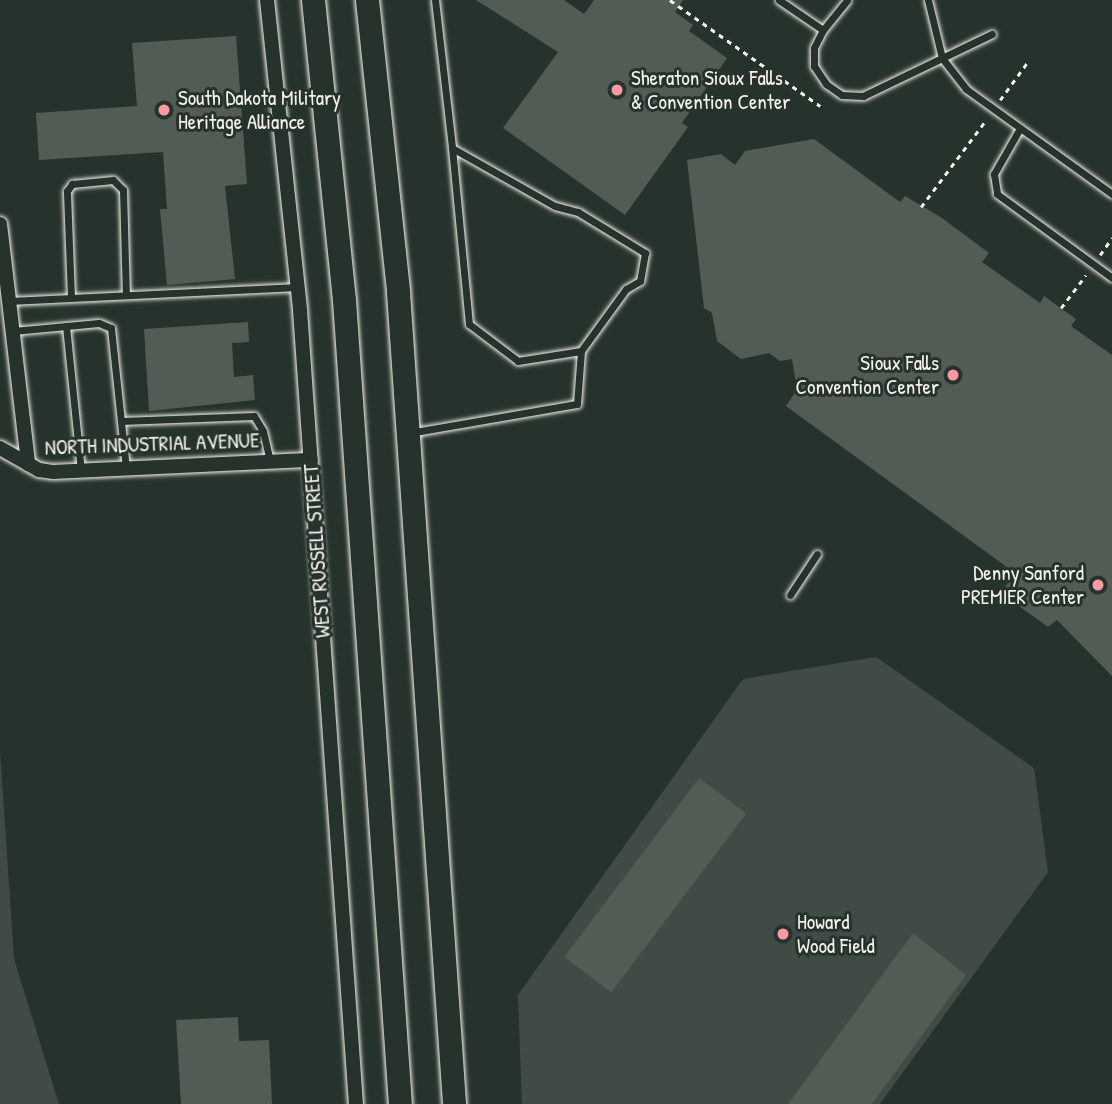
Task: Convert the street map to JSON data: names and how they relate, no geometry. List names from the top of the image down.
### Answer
{
  "streets": {
    "street": ["NORTH INDUSTRIAL AVENUE", "WEST RUSSELL STREET"]
  },
  "crossings": [
    ["NORTH INDUSTRIAL AVENUE", "WEST RUSSELL STREET"]
  ],
  "places": [
    "Sheraton Sioux Falls & Convention Center",
    "South Dakota Military Heritage Alliance",
    "Sioux Falls Convention Center",
    "Denny Sanford PREMIER Center",
    "Howard Wood Field"
  ]
}
